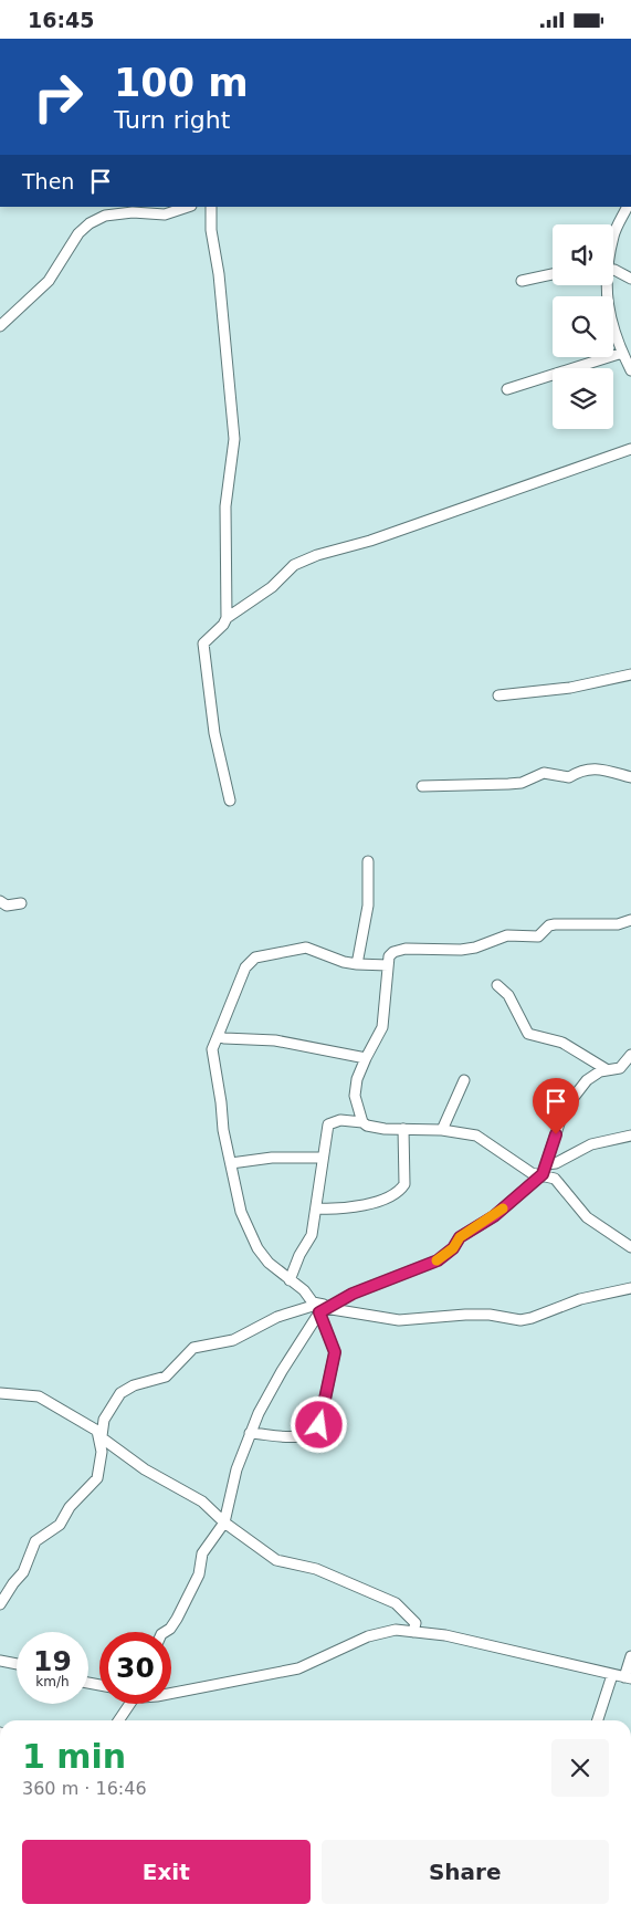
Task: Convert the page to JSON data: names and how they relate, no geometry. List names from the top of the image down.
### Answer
{
  "page": {
    "status": "16:45",
    "turn": ["100 m", "Turn right"],
    "then": "Then",
    "speed": "19 km/h",
    "limit": "30",
    "heading": ["1 min", "360 m · 16:46"],
    "buttons": ["Exit", "Share"]
  }
}
